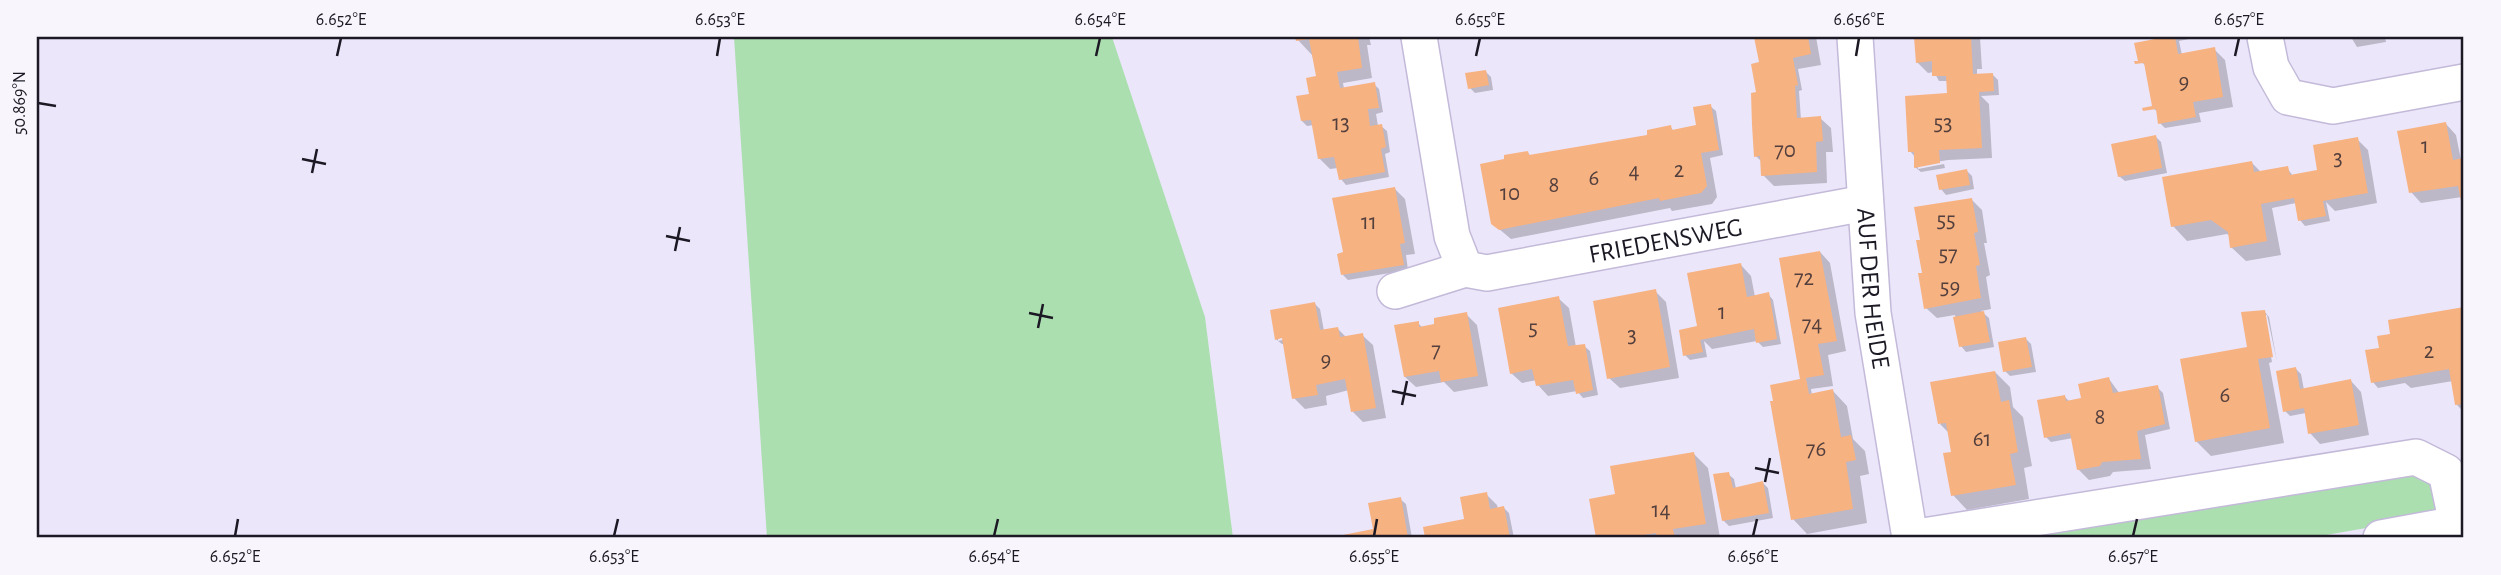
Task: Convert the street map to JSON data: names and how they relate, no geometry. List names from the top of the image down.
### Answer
{
  "streets": {
    "street": ["FRIEDENSWEG", "AUF DER HEIDE"]
  },
  "crossings": [
    ["FRIEDENSWEG", "AUF DER HEIDE"]
  ],
  "house_numbers": [
    "9",
    "13",
    "53",
    "1",
    "70",
    "3",
    "2",
    "4",
    "6",
    "8",
    "10",
    "55",
    "11",
    "57",
    "72",
    "59",
    "1",
    "74",
    "5",
    "3",
    "7",
    "2",
    "9",
    "6",
    "8",
    "61",
    "76",
    "14"
  ],
  "coordinates": [
    "6.652°E",
    "6.653°E",
    "6.654°E",
    "6.655°E",
    "6.656°E",
    "6.657°E",
    "50.869°N"
  ]
}
